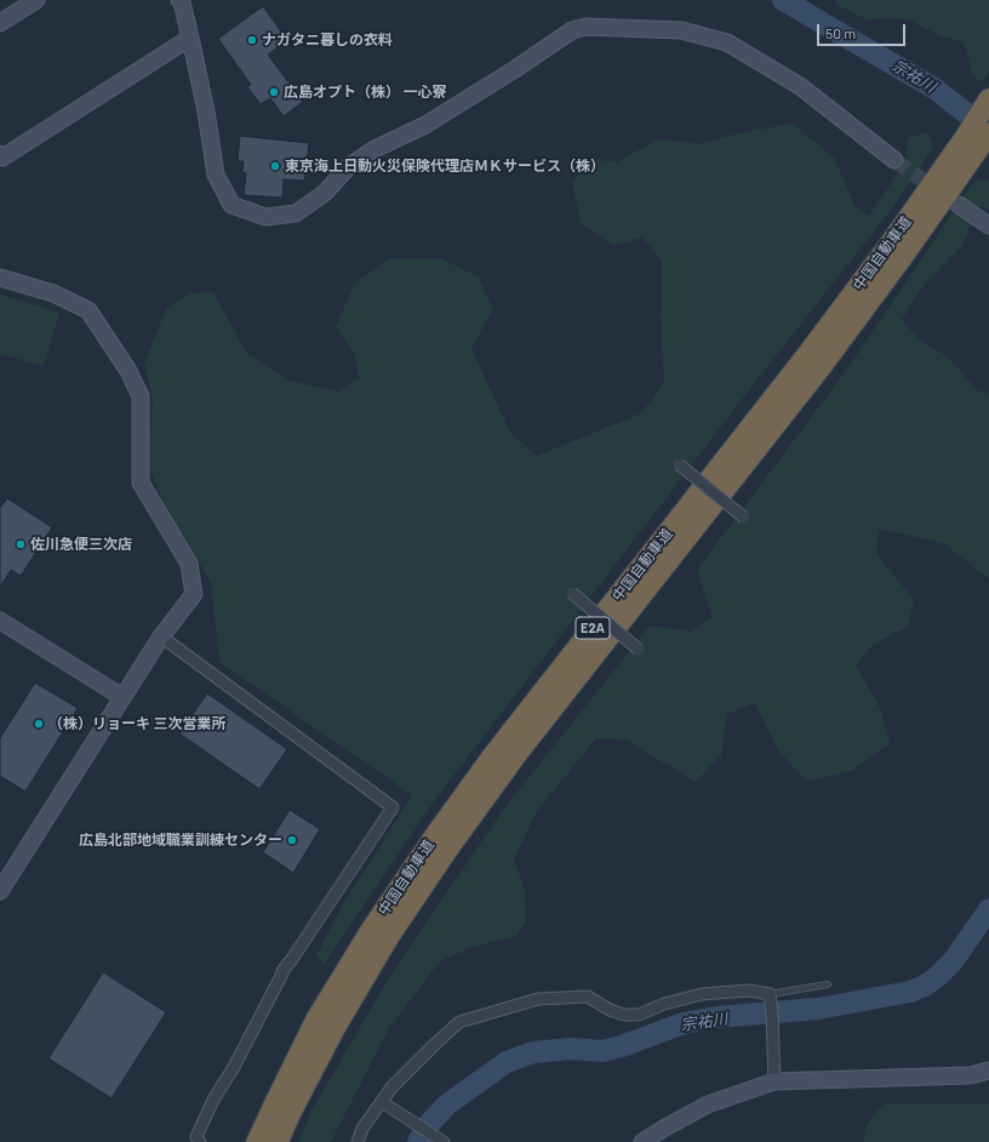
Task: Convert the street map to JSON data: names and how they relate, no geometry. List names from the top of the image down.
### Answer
{
  "streets": {
    "highway": ["中国自動車道", "E2A"]
  },
  "water": ["宗祐川"],
  "places": [
    "ナガタニ暮しの衣料",
    "広島オプト（株） 一心寮",
    "東京海上日動火災保険代理店ＭＫサービス（株）",
    "佐川急便三次店",
    "（株）リョーキ 三次営業所",
    "広島北部地域職業訓練センター"
  ],
  "scale_bar": "50 m"
}
